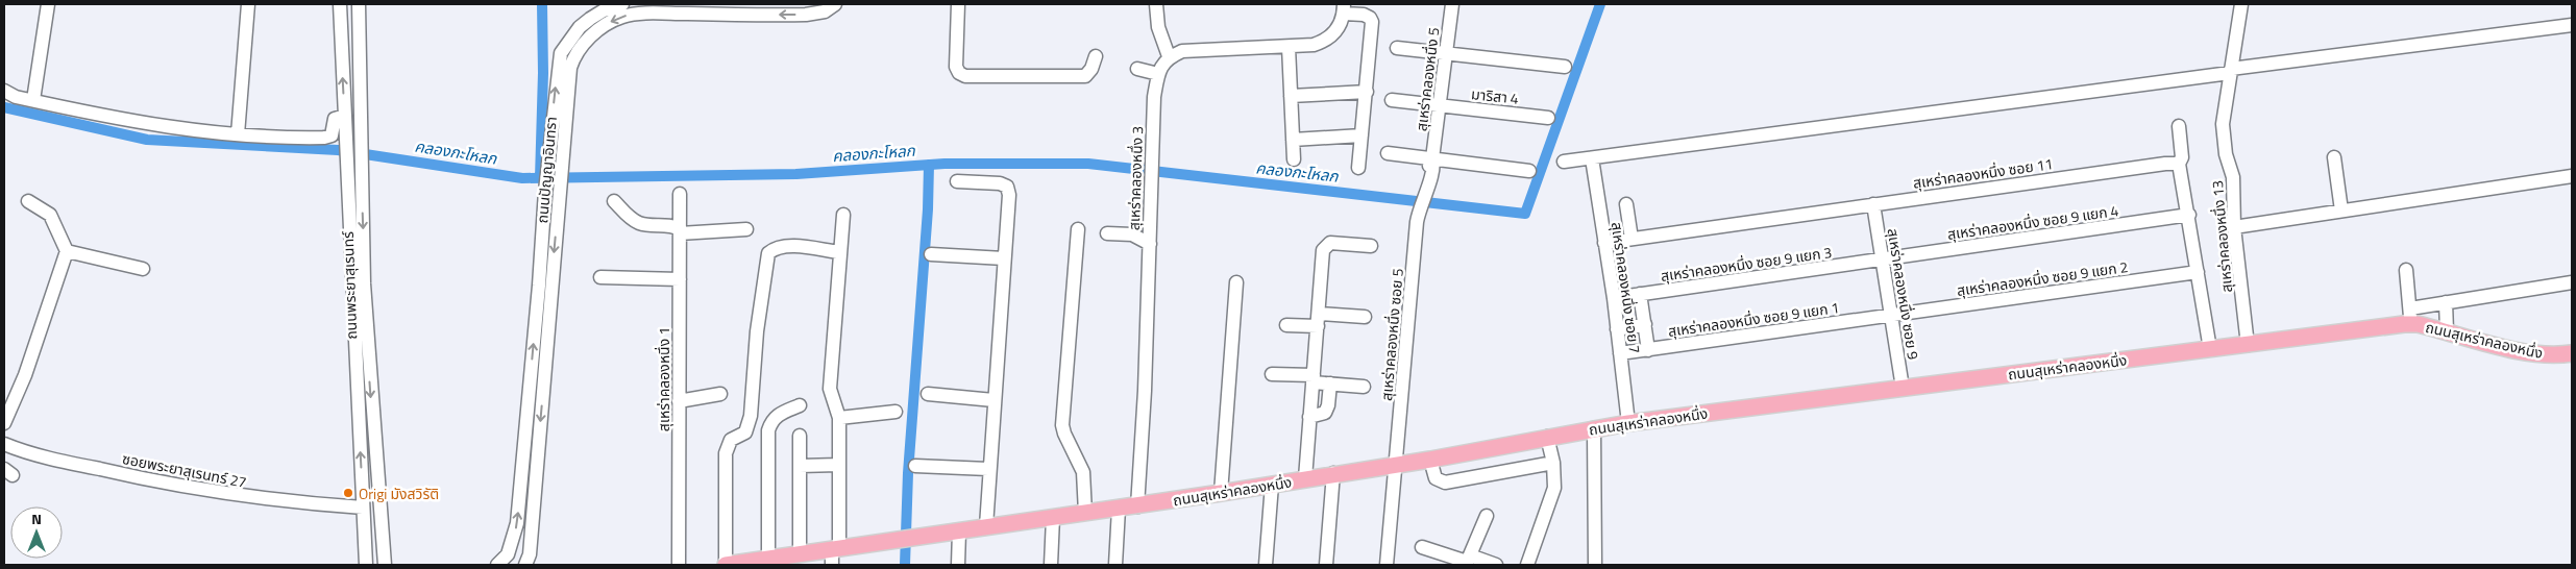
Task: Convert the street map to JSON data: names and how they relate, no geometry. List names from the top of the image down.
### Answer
{
  "streets": {
    "main road": ["ถนนสุเหร่าคลองหนึ่ง"],
    "street": [
      "สุเหร่าคลองหนึ่ง 5",
      "มาริสา 4",
      "ถนนปัญญาอินทรา",
      "สุเหร่าคลองหนึ่ง ซอย 11",
      "สุเหร่าคลองหนึ่ง 3",
      "สุเหร่าคลองหนึ่ง ซอย 9 แยก 4",
      "สุเหร่าคลองหนึ่ง 13",
      "สุเหร่าคลองหนึ่ง ซอย 9 แยก 3",
      "สุเหร่าคลองหนึ่ง ซอย 9 แยก 2",
      "ถนนพระยาสุเรนทร์",
      "สุเหร่าคลองหนึ่ง ซอย 7",
      "สุเหร่าคลองหนึ่ง ซอย 9",
      "สุเหร่าคลองหนึ่ง ซอย 9 แยก 1",
      "สุเหร่าคลองหนึ่ง ซอย 5",
      "สุเหร่าคลองหนึ่ง 1",
      "ซอยพระยาสุเรนทร์ 27"
    ]
  },
  "crossings": [
    ["สุเหร่าคลองหนึ่ง 5", "มาริสา 4"],
    ["สุเหร่าคลองหนึ่ง 5", "สุเหร่าคลองหนึ่ง ซอย 5"],
    ["สุเหร่าคลองหนึ่ง ซอย 11", "สุเหร่าคลองหนึ่ง ซอย 7"],
    ["สุเหร่าคลองหนึ่ง ซอย 11", "สุเหร่าคลองหนึ่ง ซอย 9"],
    ["สุเหร่าคลองหนึ่ง 3", "ถนนสุเหร่าคลองหนึ่ง"],
    ["สุเหร่าคลองหนึ่ง ซอย 9 แยก 4", "สุเหร่าคลองหนึ่ง ซอย 9 แยก 3"],
    ["สุเหร่าคลองหนึ่ง ซอย 9 แยก 4", "สุเหร่าคลองหนึ่ง ซอย 9"],
    ["สุเหร่าคลองหนึ่ง 13", "ถนนสุเหร่าคลองหนึ่ง"],
    ["สุเหร่าคลองหนึ่ง ซอย 9 แยก 3", "สุเหร่าคลองหนึ่ง ซอย 7"],
    ["สุเหร่าคลองหนึ่ง ซอย 9 แยก 3", "สุเหร่าคลองหนึ่ง ซอย 9"],
    ["สุเหร่าคลองหนึ่ง ซอย 9 แยก 2", "สุเหร่าคลองหนึ่ง ซอย 9"],
    ["สุเหร่าคลองหนึ่ง ซอย 9 แยก 2", "สุเหร่าคลองหนึ่ง ซอย 9 แยก 1"],
    ["ถนนพระยาสุเรนทร์", "ซอยพระยาสุเรนทร์ 27"],
    ["สุเหร่าคลองหนึ่ง ซอย 7", "สุเหร่าคลองหนึ่ง ซอย 9 แยก 1"],
    ["สุเหร่าคลองหนึ่ง ซอย 7", "ถนนสุเหร่าคลองหนึ่ง"],
    ["สุเหร่าคลองหนึ่ง ซอย 9", "สุเหร่าคลองหนึ่ง ซอย 9 แยก 1"],
    ["สุเหร่าคลองหนึ่ง ซอย 9", "ถนนสุเหร่าคลองหนึ่ง"],
    ["สุเหร่าคลองหนึ่ง ซอย 5", "ถนนสุเหร่าคลองหนึ่ง"]
  ],
  "water": ["คลองกะโหลก"],
  "places": ["Origi มังสวิรัติ"],
  "north": "top"
}
